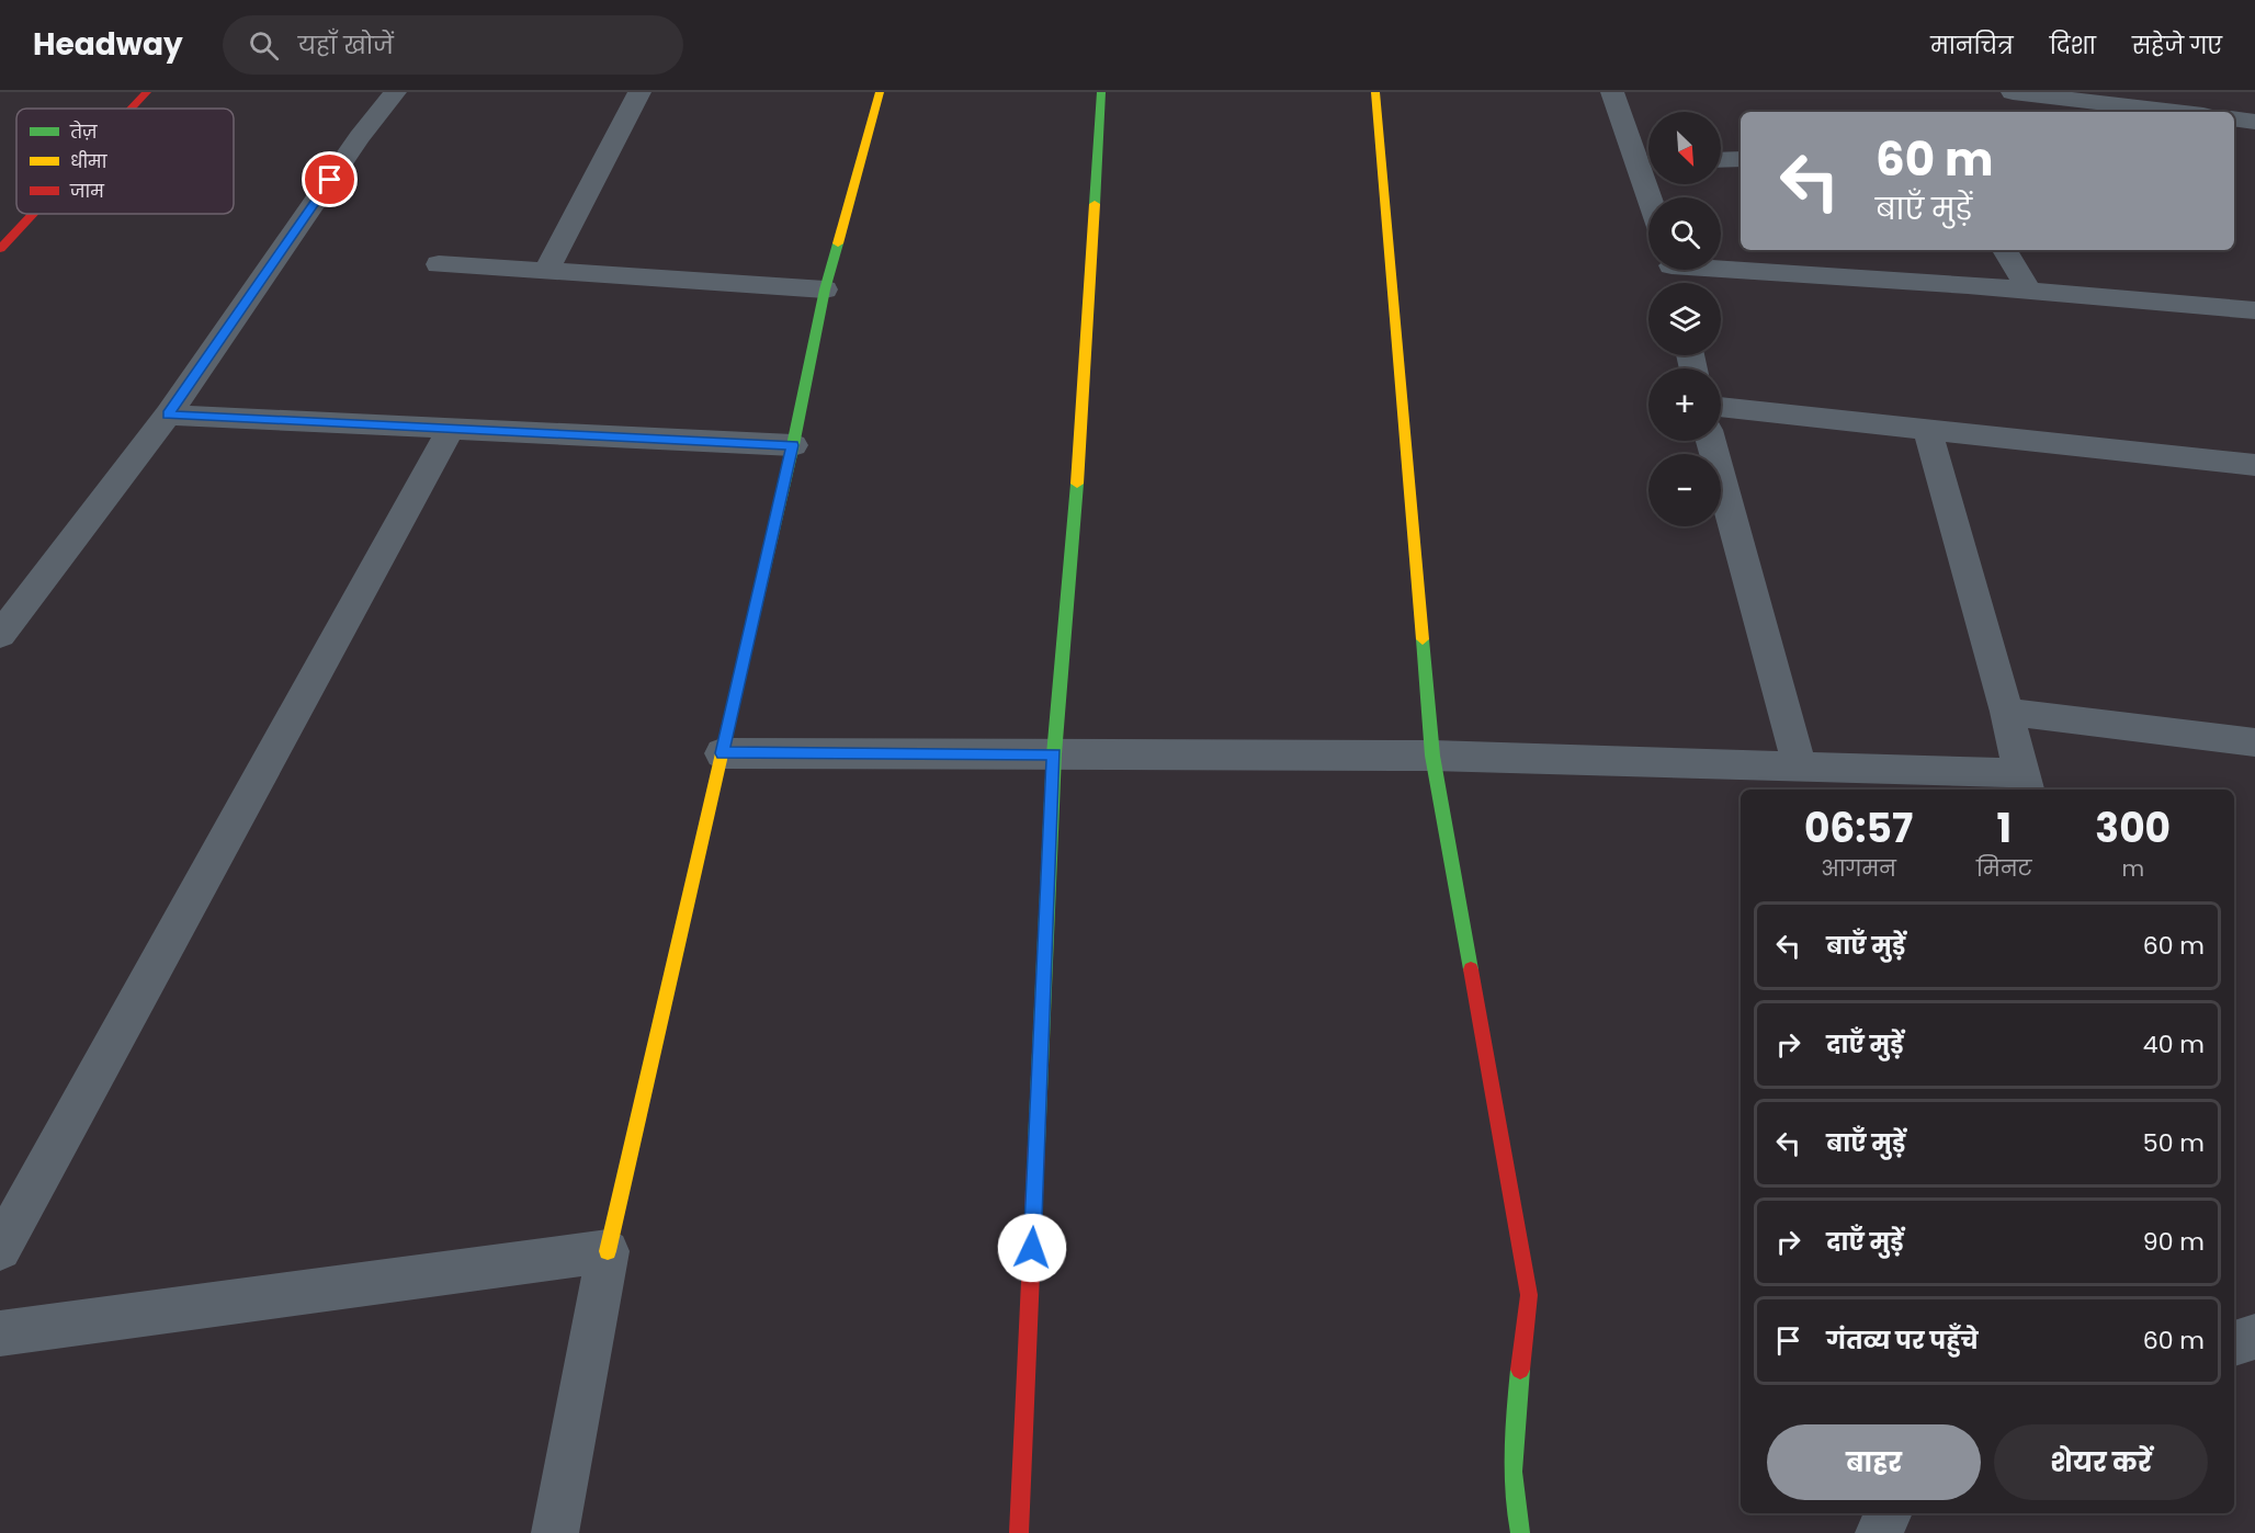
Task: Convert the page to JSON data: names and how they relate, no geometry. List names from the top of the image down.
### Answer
{
  "legend": ["तेज़", "धीमा", "जाम"],
  "north": "bottom right",
  "page": {
    "header": "Headway",
    "search": "यहाँ खोजें",
    "nav": ["मानचित्र", "दिशा", "सहेजे गए"],
    "map_buttons": ["+", "−"],
    "turn": ["60 m", "बाएँ मुड़ें"],
    "eta": [
      "06:57",
      "आगमन",
      "1",
      "मिनट",
      "300",
      "m"
    ],
    "list": [
      {
        "name": "बाएँ मुड़ें",
        "value": "60 m"
      },
      {
        "name": "दाएँ मुड़ें",
        "value": "40 m"
      },
      {
        "name": "बाएँ मुड़ें",
        "value": "50 m"
      },
      {
        "name": "दाएँ मुड़ें",
        "value": "90 m"
      },
      {
        "name": "गंतव्य पर पहुँचे",
        "value": "60 m"
      }
    ],
    "buttons": ["बाहर", "शेयर करें"]
  }
}
